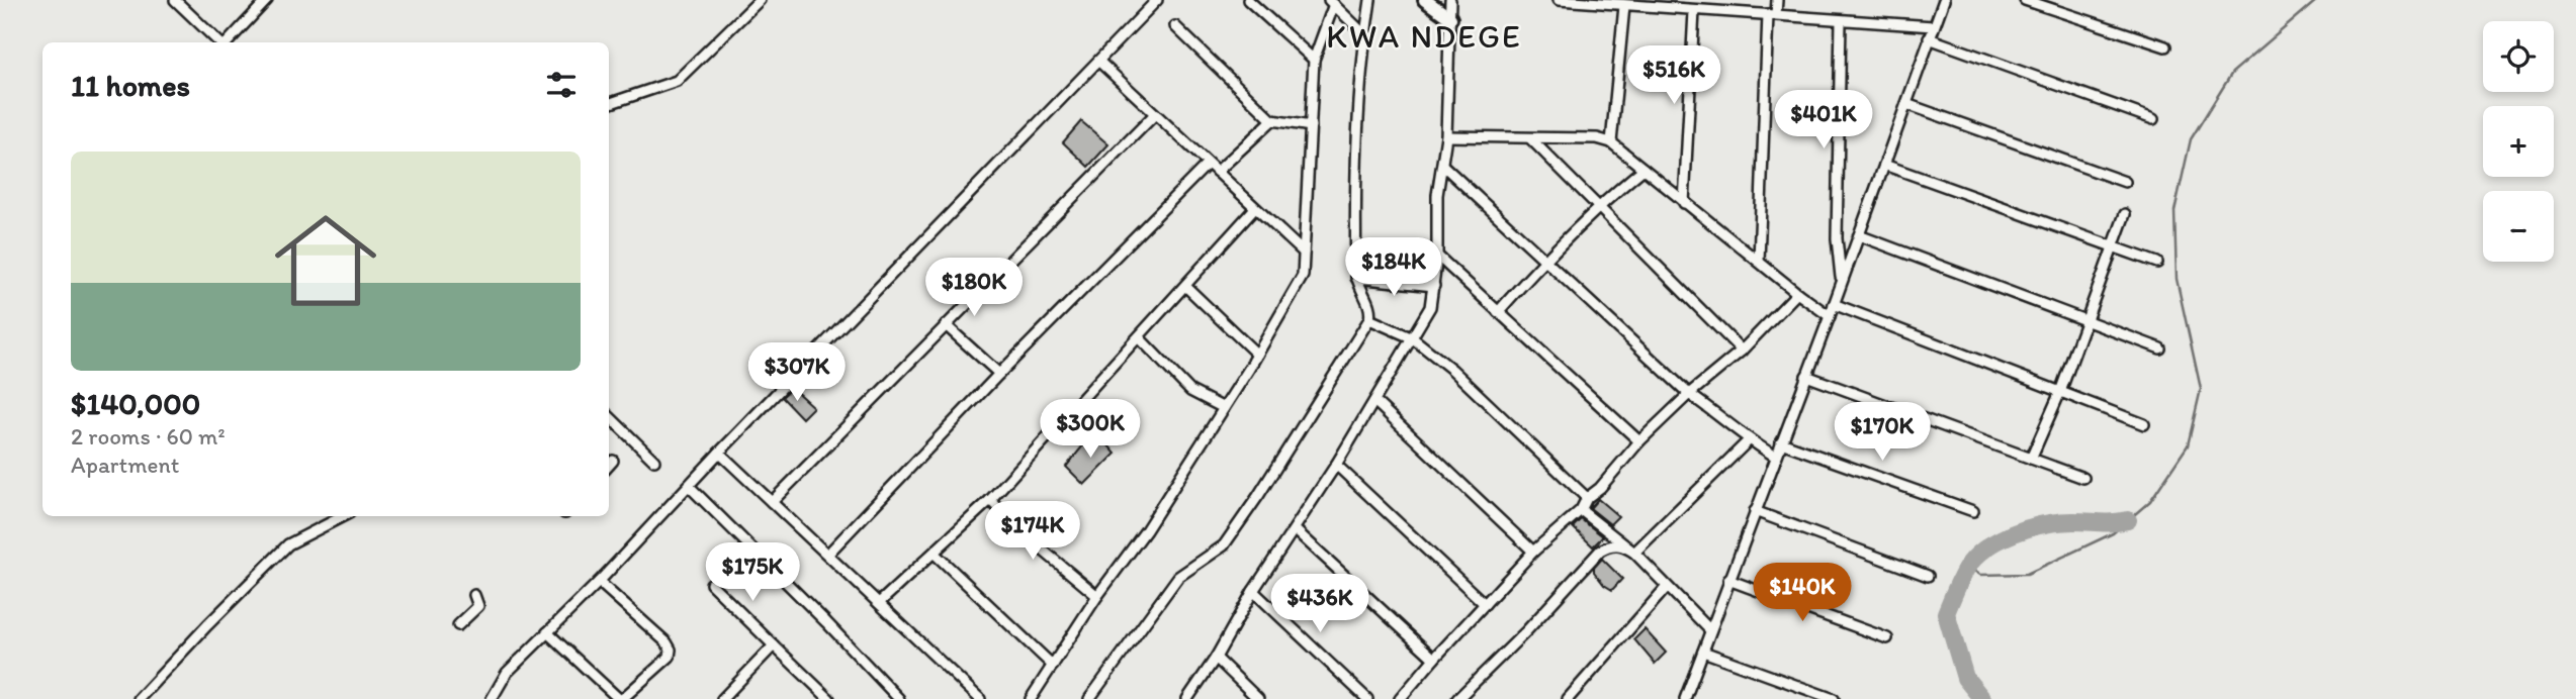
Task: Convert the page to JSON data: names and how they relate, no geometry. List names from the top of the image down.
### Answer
{
  "districts": ["KWA NDEGE"],
  "page": {
    "map_buttons": ["+", "−"],
    "heading": "11 homes",
    "price": [
      "$516K",
      "$401K",
      "$184K",
      "$180K",
      "$307K",
      "$300K",
      "$170K",
      "$174K",
      "$175K",
      "$140K",
      "$436K"
    ],
    "list": [
      {
        "name": "$140,000",
        "note": "2 rooms · 60 m² · Apartment"
      }
    ]
  }
}
